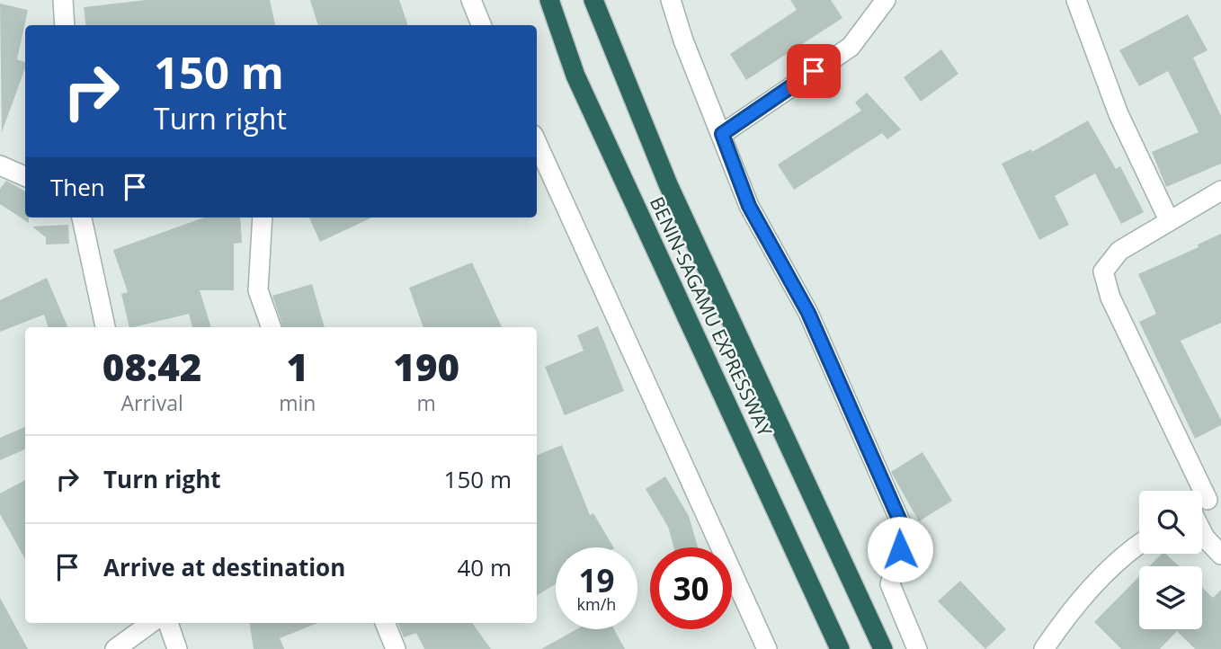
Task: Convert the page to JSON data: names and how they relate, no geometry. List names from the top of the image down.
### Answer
{
  "streets": {
    "highway": ["BENIN-SAGAMU EXPRESSWAY"]
  },
  "page": {
    "turn": ["150 m", "Turn right"],
    "then": "Then",
    "eta": [
      "08:42",
      "Arrival",
      "1",
      "min",
      "190",
      "m"
    ],
    "list": [
      {
        "name": "Turn right",
        "value": "150 m"
      },
      {
        "name": "Arrive at destination",
        "value": "40 m"
      }
    ],
    "speed": "19 km/h",
    "limit": "30"
  }
}
